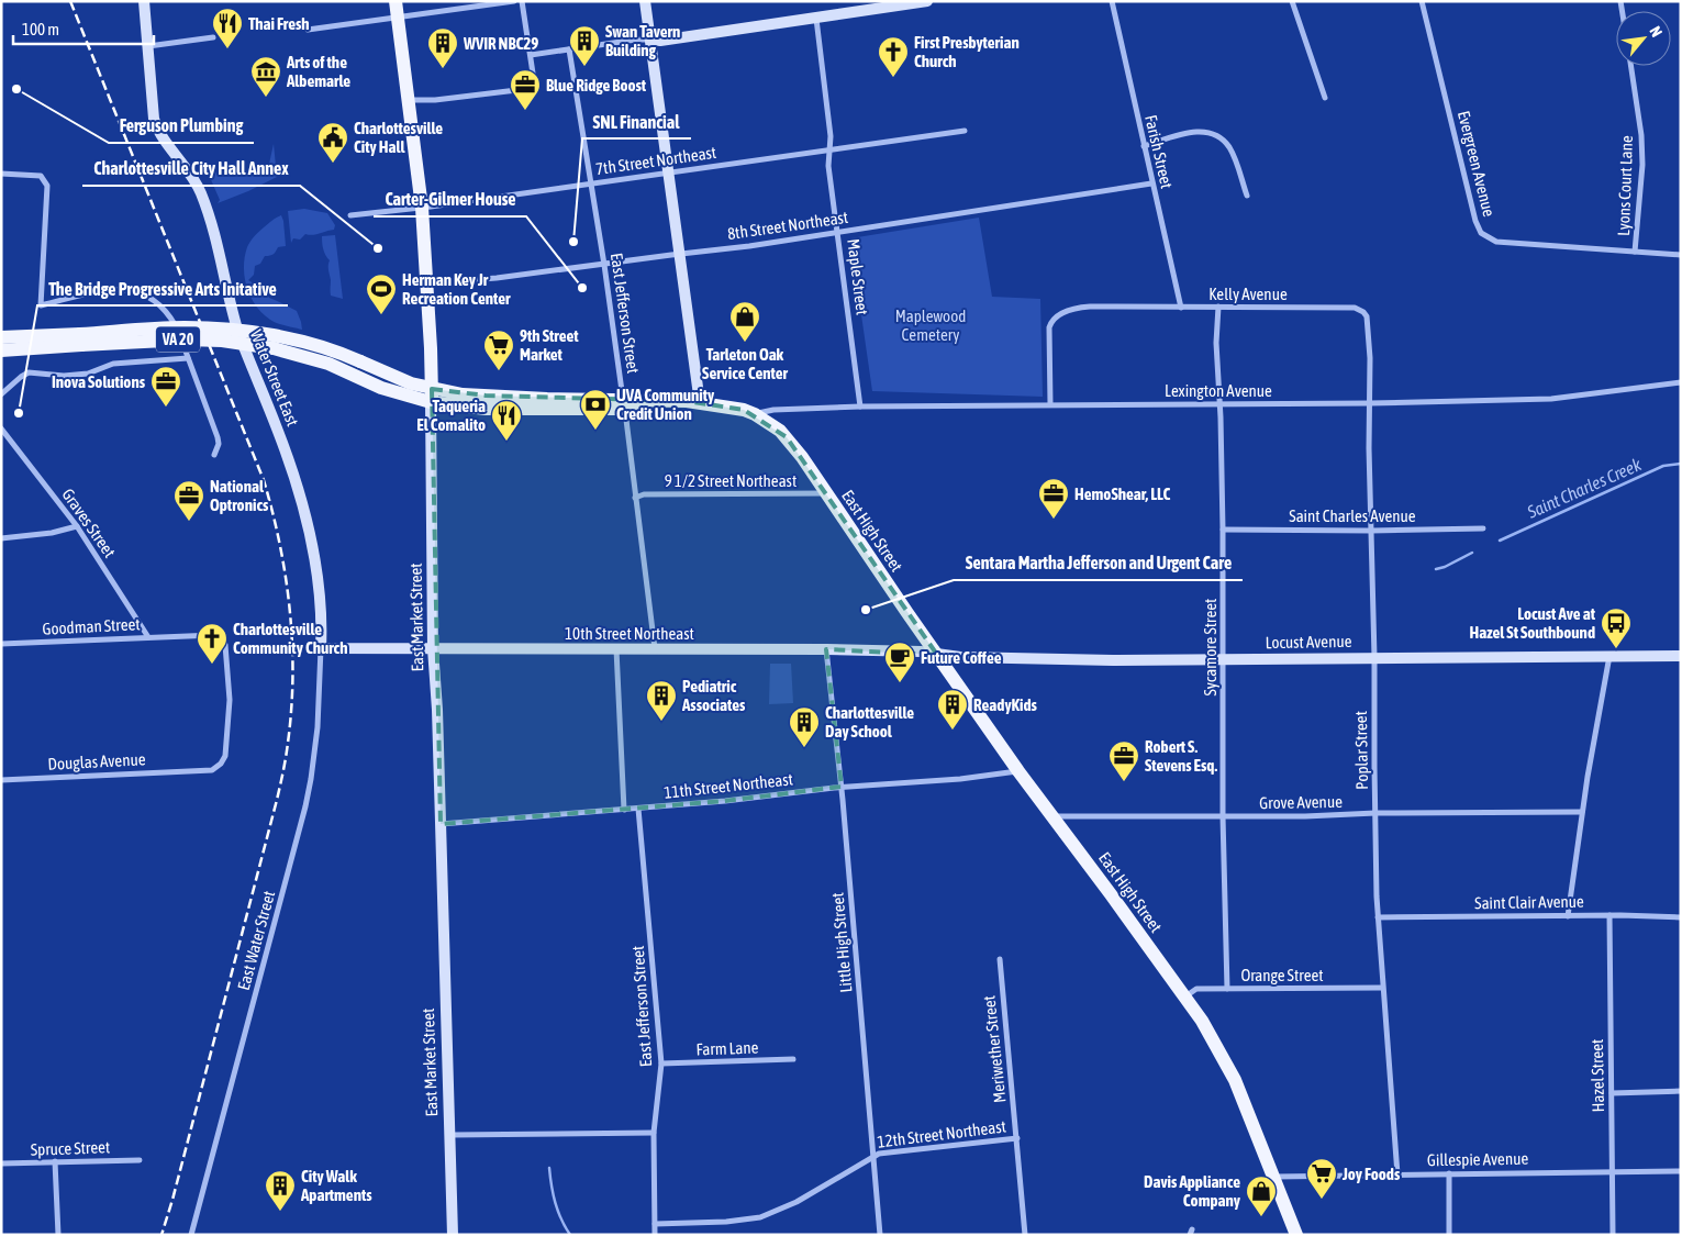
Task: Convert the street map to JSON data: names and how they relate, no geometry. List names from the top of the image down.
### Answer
{
  "streets": {
    "main road": ["VA 20", "East High Street", "East Market Street"],
    "street": [
      "Farish Street",
      "7th Street Northeast",
      "Evergreen Avenue",
      "Lyons Court Lane",
      "8th Street Northeast",
      "Maple Street",
      "Kelly Avenue",
      "East Jefferson Street",
      "Water Street East",
      "Lexington Avenue",
      "9 1/2 Street Northeast",
      "Saint Charles Avenue",
      "Graves Street",
      "Goodman Street",
      "10th Street Northeast",
      "Locust Avenue",
      "Sycamore Street",
      "Poplar Street",
      "Douglas Avenue",
      "11th Street Northeast",
      "Grove Avenue",
      "Saint Clair Avenue",
      "East Water Street",
      "Little High Street",
      "Orange Street",
      "Farm Lane",
      "Meriwether Street",
      "Hazel Street",
      "12th Street Northeast",
      "Spruce Street",
      "Gillespie Avenue"
    ]
  },
  "crossings": [
    ["Farish Street", "8th Street Northeast"],
    ["Farish Street", "Kelly Avenue"],
    ["7th Street Northeast", "Maple Street"],
    ["7th Street Northeast", "East Jefferson Street"],
    ["7th Street Northeast", "East Market Street"],
    ["Evergreen Avenue", "Lyons Court Lane"],
    ["8th Street Northeast", "Maple Street"],
    ["8th Street Northeast", "East Jefferson Street"],
    ["8th Street Northeast", "East Market Street"],
    ["Maple Street", "Lexington Avenue"],
    ["Kelly Avenue", "Lexington Avenue"],
    ["Kelly Avenue", "Sycamore Street"],
    ["Kelly Avenue", "Poplar Street"],
    ["East Jefferson Street", "9 1/2 Street Northeast"],
    ["East Jefferson Street", "East High Street"],
    ["East Jefferson Street", "10th Street Northeast"],
    ["East Jefferson Street", "11th Street Northeast"],
    ["East Jefferson Street", "Farm Lane"],
    ["East Jefferson Street", "12th Street Northeast"],
    ["VA 20", "East High Street"],
    ["VA 20", "East Market Street"],
    ["Water Street East", "10th Street Northeast"],
    ["Water Street East", "East Water Street"],
    ["Lexington Avenue", "East High Street"],
    ["Lexington Avenue", "Sycamore Street"],
    ["Lexington Avenue", "Poplar Street"],
    ["9 1/2 Street Northeast", "East High Street"],
    ["Saint Charles Avenue", "Sycamore Street"],
    ["Saint Charles Avenue", "Poplar Street"],
    ["Graves Street", "Goodman Street"],
    ["East High Street", "East Market Street"],
    ["East High Street", "10th Street Northeast"],
    ["East High Street", "Locust Avenue"],
    ["East High Street", "11th Street Northeast"],
    ["East High Street", "Grove Avenue"],
    ["East High Street", "Orange Street"],
    ["East High Street", "Gillespie Avenue"],
    ["East Market Street", "10th Street Northeast"],
    ["East Market Street", "11th Street Northeast"],
    ["Goodman Street", "Douglas Avenue"],
    ["10th Street Northeast", "Locust Avenue"],
    ["10th Street Northeast", "East Water Street"],
    ["10th Street Northeast", "Little High Street"],
    ["Locust Avenue", "Sycamore Street"],
    ["Locust Avenue", "Poplar Street"],
    ["Sycamore Street", "Grove Avenue"],
    ["Sycamore Street", "Orange Street"],
    ["Poplar Street", "Grove Avenue"],
    ["Poplar Street", "Saint Clair Avenue"],
    ["Poplar Street", "Orange Street"],
    ["Poplar Street", "Gillespie Avenue"],
    ["11th Street Northeast", "Little High Street"],
    ["Saint Clair Avenue", "Hazel Street"],
    ["Little High Street", "12th Street Northeast"],
    ["Meriwether Street", "12th Street Northeast"],
    ["Hazel Street", "Gillespie Avenue"]
  ],
  "water": ["Saint Charles Creek"],
  "parks": ["Maplewood Cemetery"],
  "places": {
    "restaurant": ["Thai Fresh", "Taqueria El Comalito"],
    "building": [
      "Swan Tavern Building",
      "WVIR NBC29",
      "Pediatric Associates",
      "ReadyKids",
      "Charlottesville Day School",
      "City Walk Apartments"
    ],
    "church": ["First Presbyterian Church", "Charlottesville Community Church"],
    "other": [
      "Ferguson Plumbing",
      "SNL Financial",
      "Charlottesville City Hall Annex",
      "Carter-Gilmer House",
      "The Bridge Progressive Arts Initative",
      "Sentara Martha Jefferson and Urgent Care"
    ],
    "museum": ["Arts of the Albemarle"],
    "office": [
      "Blue Ridge Boost",
      "Inova Solutions",
      "HemoShear, LLC",
      "National Optronics",
      "Robert S. Stevens Esq."
    ],
    "public building": ["Charlottesville City Hall"],
    "sports": ["Herman Key Jr Recreation Center"],
    "shop": ["Tarleton Oak Service Center", "Davis Appliance Company"],
    "supermarket": ["9th Street Market", "Joy Foods"],
    "bank": ["UVA Community Credit Union"],
    "bus stop": ["Locust Ave at Hazel St Southbound"],
    "cafe": ["Future Coffee"]
  },
  "scale_bar": "100 m",
  "north": "top right"
}
